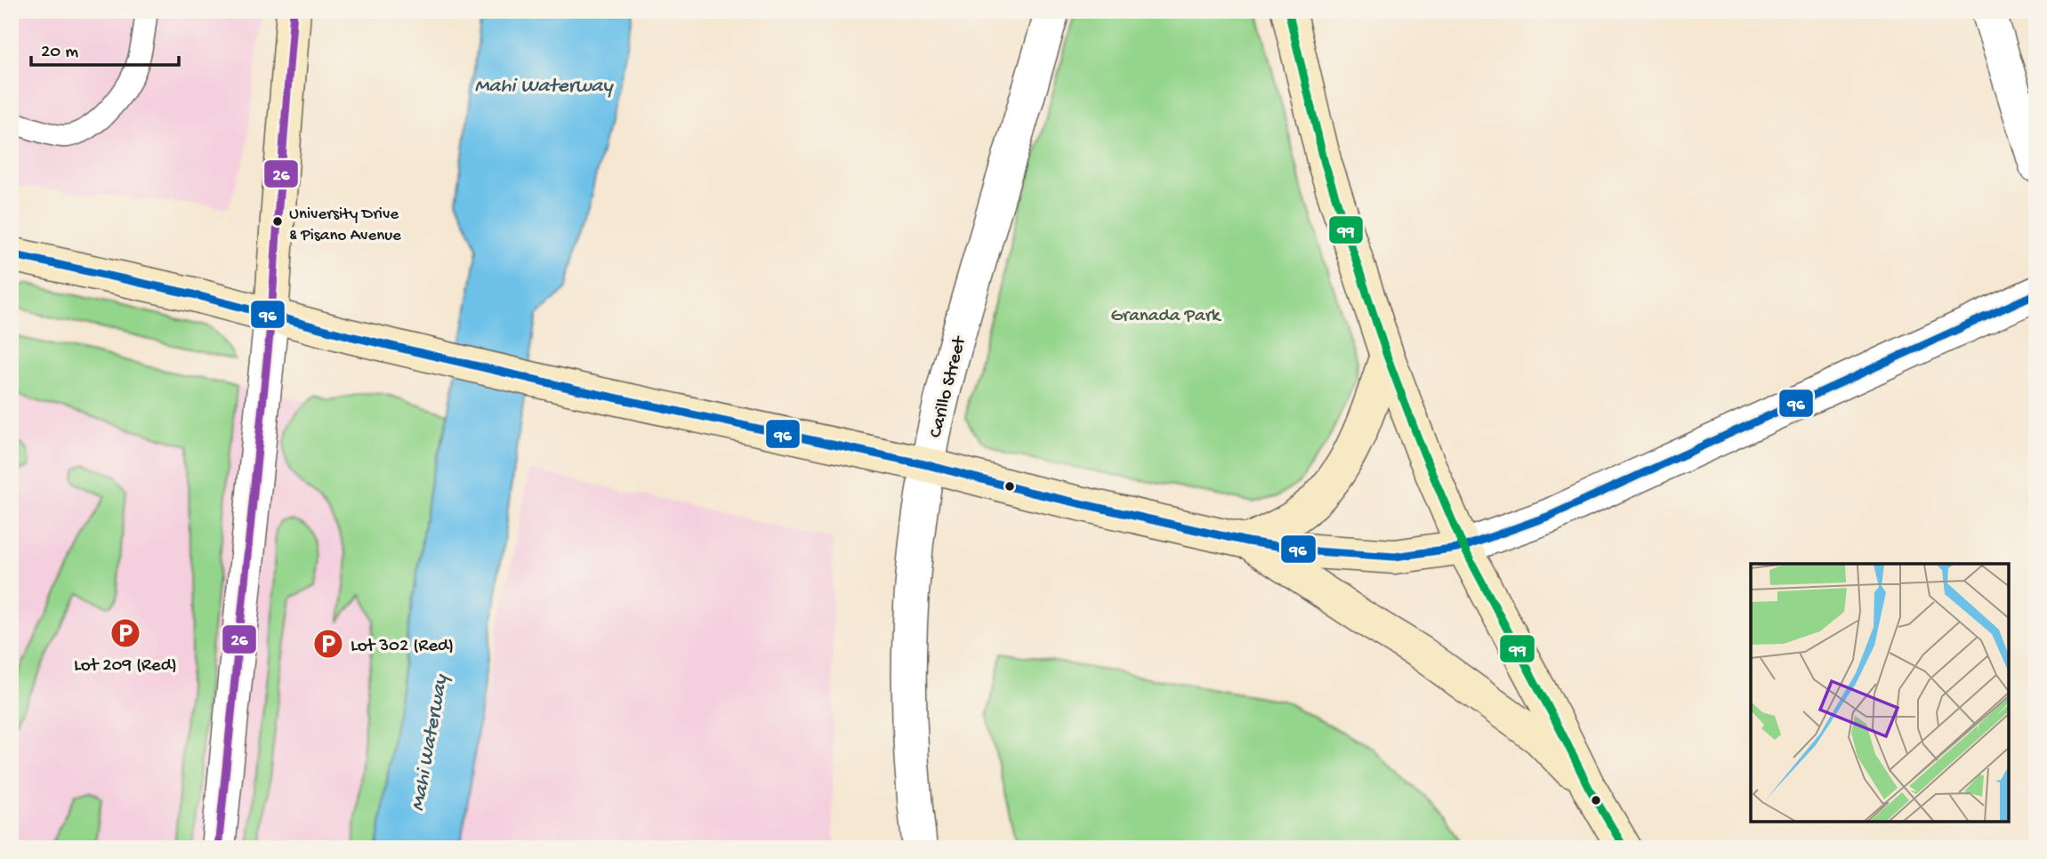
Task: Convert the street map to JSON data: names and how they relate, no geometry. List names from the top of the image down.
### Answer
{
  "streets": {
    "street": ["Carillo Street"]
  },
  "water": ["Mahi Waterway"],
  "parks": ["Granada Park"],
  "places": {
    "other": ["University Drive & Pisano Avenue"],
    "parking": ["Lot 209 (Red)", "Lot 302 (Red)"]
  },
  "lines": ["transit line 99", "transit line 26", "transit line 96"],
  "scale_bar": "20 m"
}
